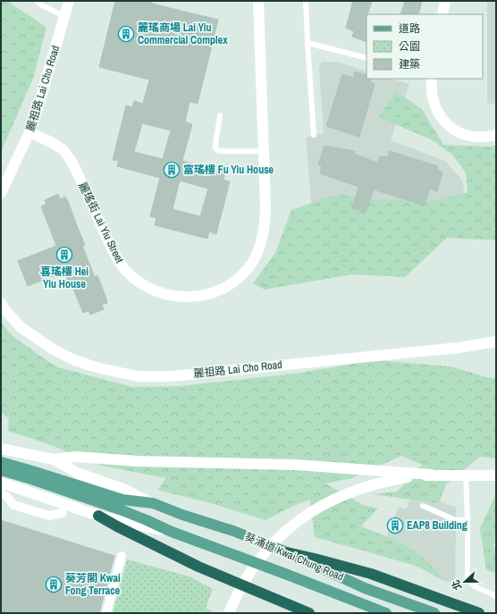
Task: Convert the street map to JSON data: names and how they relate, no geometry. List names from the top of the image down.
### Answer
{
  "streets": {
    "main road": ["葵涌道 Kwai Chung Road"],
    "street": ["麗祖路 Lai Cho Road", "麗瑤街 Lai Yiu Street"]
  },
  "crossings": [
    ["麗祖路 Lai Cho Road", "麗瑤街 Lai Yiu Street"]
  ],
  "places": {
    "building": [
      "麗瑤商場 Lai Yiu Commercial Complex",
      "富瑤樓 Fu Yiu House",
      "喜瑤樓 Hei Yiu House",
      "EAP8 Building",
      "葵芳閣 Kwai Fong Terrace"
    ]
  },
  "legend": ["道路", "公園", "建築"],
  "north": "left"
}
